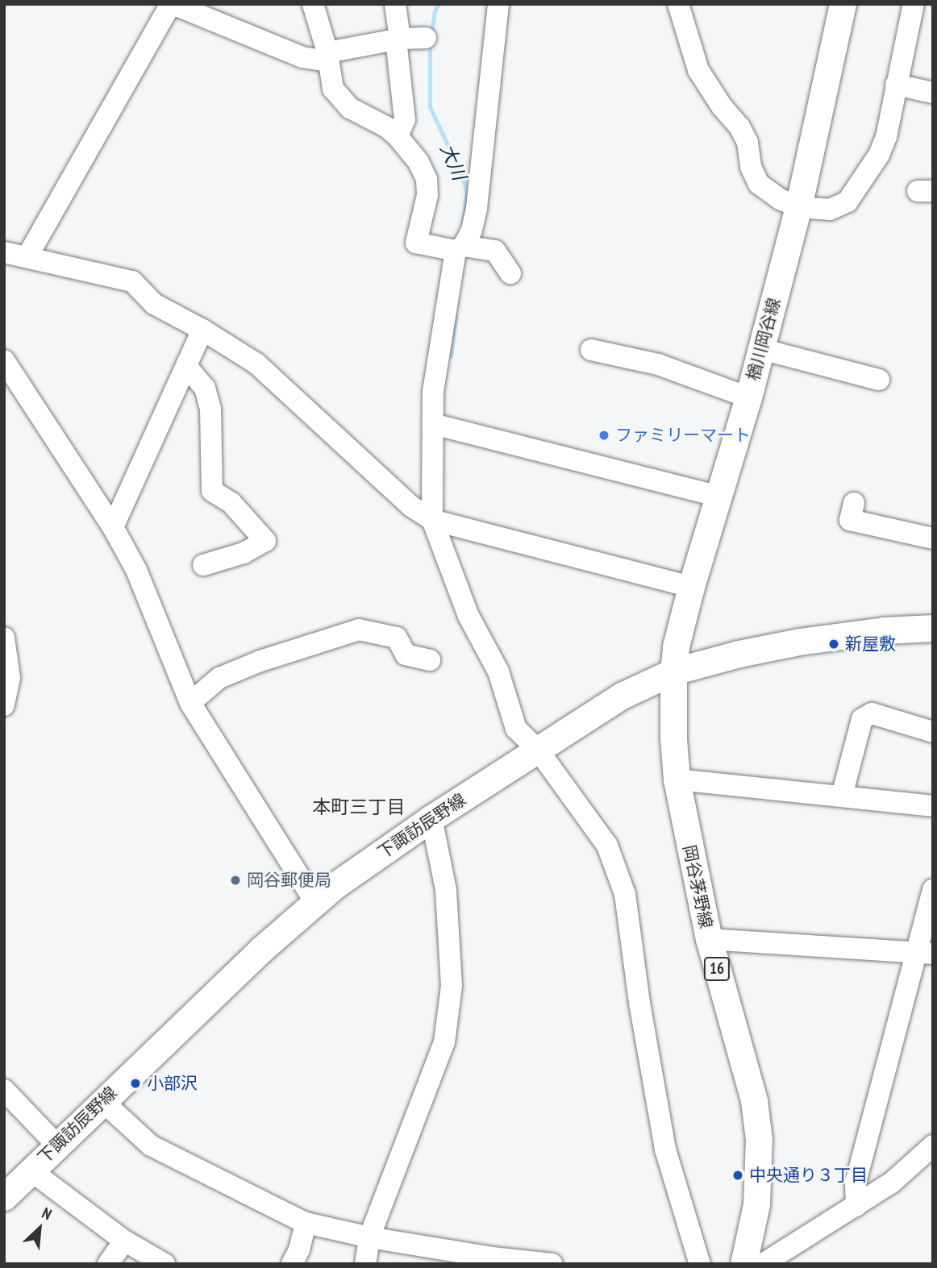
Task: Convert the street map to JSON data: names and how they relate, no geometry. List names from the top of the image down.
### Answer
{
  "streets": {
    "main road": [
      "楢川岡谷線",
      "下諏訪辰野線",
      "岡谷茅野線",
      "16"
    ]
  },
  "crossings": [
    ["楢川岡谷線", "下諏訪辰野線"],
    ["楢川岡谷線", "岡谷茅野線"],
    ["下諏訪辰野線", "岡谷茅野線"]
  ],
  "districts": ["本町三丁目"],
  "water": ["大川"],
  "places": [
    "ファミリーマート",
    "新屋敷",
    "岡谷郵便局",
    "小部沢",
    "中央通り３丁目"
  ],
  "north": "top right"
}
